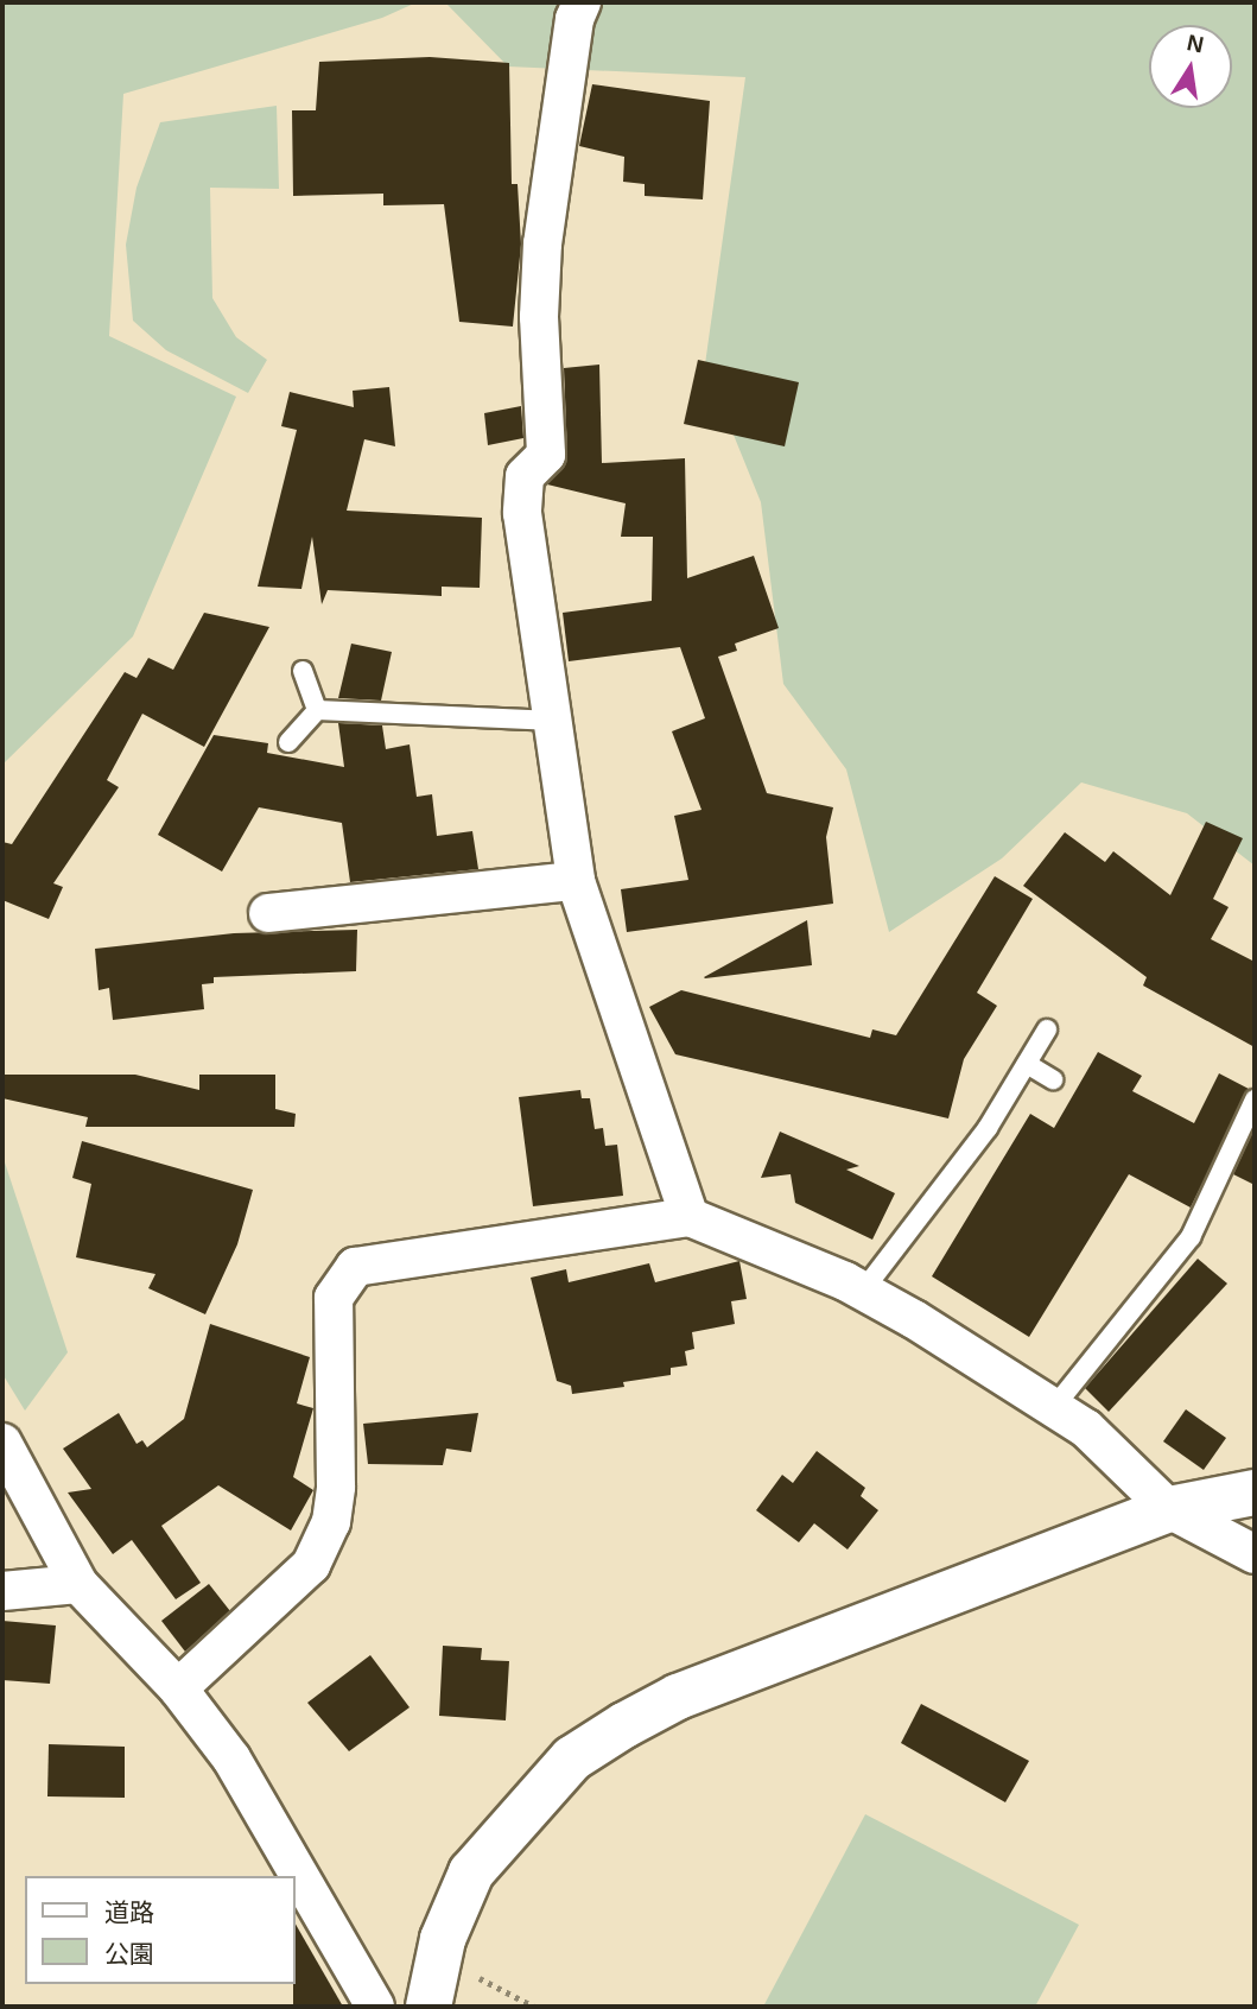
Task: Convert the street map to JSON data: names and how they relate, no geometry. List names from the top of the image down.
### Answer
{
  "legend": ["道路", "公園"],
  "north": "top"
}
